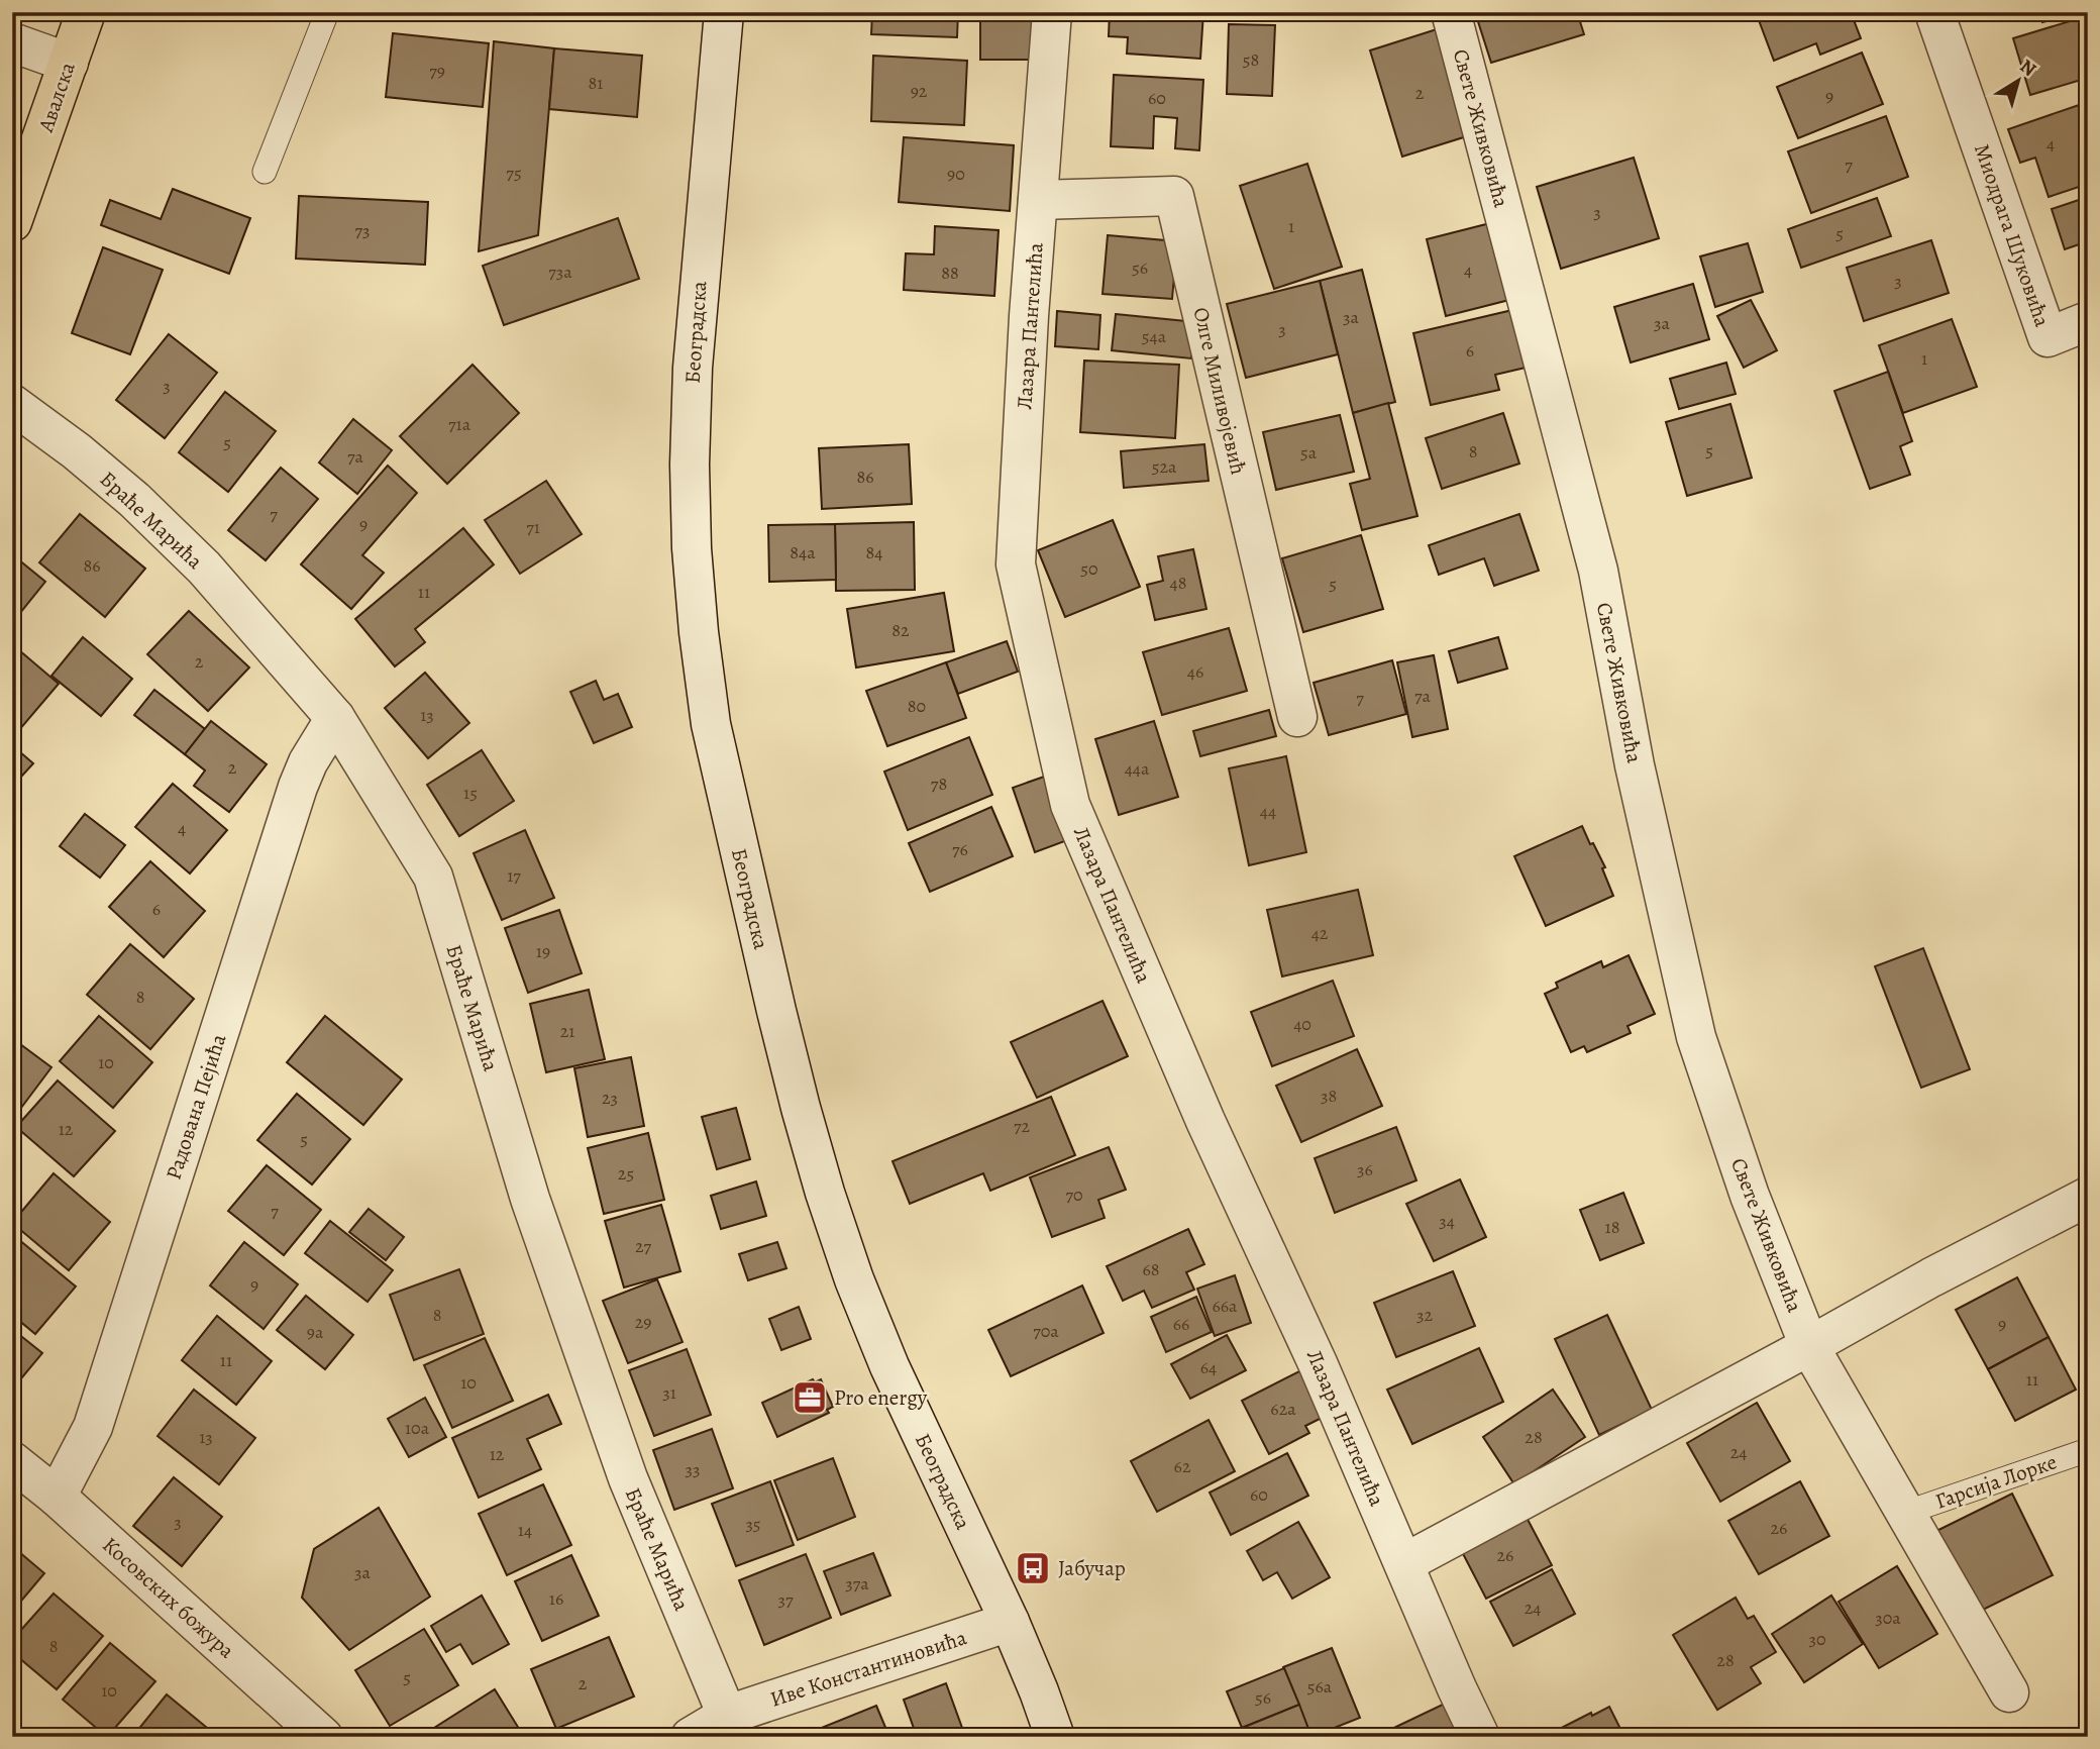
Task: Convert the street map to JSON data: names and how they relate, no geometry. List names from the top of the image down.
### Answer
{
  "streets": {
    "main road": ["Авалска"],
    "street": [
      "Свете Живковића",
      "Миодрага Шуковића",
      "Лазара Пантелића",
      "Београдска",
      "Олге Миливојевић",
      "Браће Марића",
      "Радована Пејића",
      "Косовских божура",
      "Иве Константиновића"
    ],
    "lane": ["Гарсија Лорке"]
  },
  "crossings": [
    ["Свете Живковића", "Гарсија Лорке"],
    ["Лазара Пантелића", "Олге Миливојевић"],
    ["Београдска", "Иве Константиновића"],
    ["Браће Марића", "Радована Пејића"],
    ["Браће Марића", "Иве Константиновића"],
    ["Радована Пејића", "Косовских божура"]
  ],
  "places": {
    "office": ["Pro energy"],
    "bus stop": ["Јабучар"]
  },
  "house_numbers": [
    "58",
    "79",
    "81",
    "92",
    "2",
    "9",
    "60",
    "4",
    "7",
    "75",
    "90",
    "3",
    "1",
    "73",
    "5",
    "56",
    "4",
    "73a",
    "88",
    "3",
    "3a",
    "3a",
    "3",
    "54a",
    "6",
    "1",
    "3",
    "71a",
    "5",
    "5",
    "8",
    "5a",
    "7a",
    "52a",
    "86",
    "7",
    "9",
    "71",
    "84a",
    "84",
    "86",
    "50",
    "48",
    "5",
    "11",
    "82",
    "2",
    "46",
    "7a",
    "7",
    "80",
    "13",
    "2",
    "44a",
    "78",
    "15",
    "44",
    "4",
    "76",
    "17",
    "6",
    "42",
    "19",
    "8",
    "40",
    "21",
    "10",
    "38",
    "23",
    "72",
    "12",
    "5",
    "36",
    "25",
    "70",
    "7",
    "34",
    "18",
    "27",
    "68",
    "9",
    "66a",
    "8",
    "32",
    "29",
    "66",
    "9",
    "70a",
    "9a",
    "11",
    "64",
    "11",
    "10",
    "31",
    "62a",
    "10a",
    "13",
    "28",
    "24",
    "12",
    "62",
    "33",
    "60",
    "3",
    "35",
    "26",
    "14",
    "26",
    "3a",
    "37a",
    "16",
    "37",
    "24",
    "30a",
    "30",
    "8",
    "28",
    "5",
    "2",
    "56a",
    "10",
    "56"
  ],
  "north": "top right"
}
